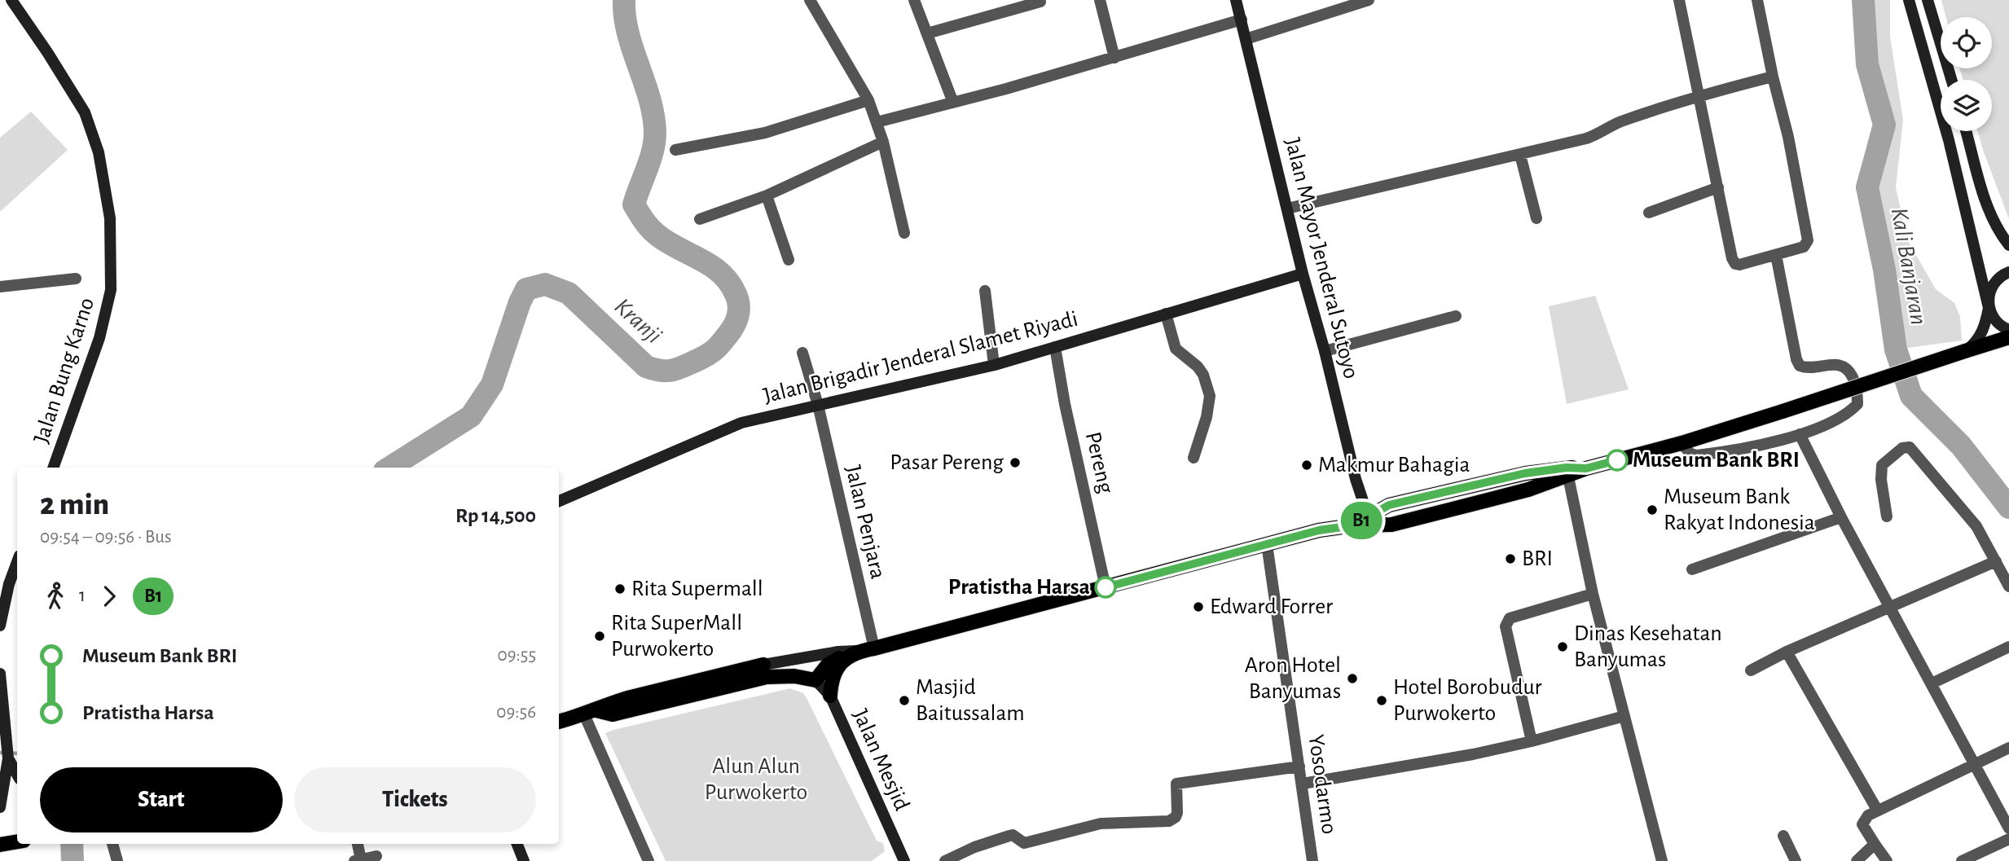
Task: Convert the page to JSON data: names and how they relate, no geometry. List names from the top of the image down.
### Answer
{
  "streets": {
    "main road": [
      "Jalan Mayor Jenderal Sutoyo",
      "Jalan Brigadir Jenderal Slamet Riyadi",
      "Jalan Bung Karno",
      "Jalan Mesjid"
    ],
    "street": ["Pereng", "Jalan Penjara", "Yosodarmo"]
  },
  "crossings": [
    ["Jalan Mayor Jenderal Sutoyo", "Jalan Brigadir Jenderal Slamet Riyadi"],
    ["Jalan Brigadir Jenderal Slamet Riyadi", "Pereng"],
    ["Jalan Brigadir Jenderal Slamet Riyadi", "Jalan Penjara"]
  ],
  "water": ["Kali Banjaran", "Kranji"],
  "parks": ["Alun Alun Purwokerto"],
  "places": [
    "Museum Bank BRI",
    "Pasar Pereng",
    "Makmur Bahagia",
    "Museum Bank Rakyat Indonesia",
    "BRI",
    "Pratistha Harsa",
    "Rita Supermall",
    "Edward Forrer",
    "Rita SuperMall Purwokerto",
    "Dinas Kesehatan Banyumas",
    "Aron Hotel Banyumas",
    "Masjid Baitussalam",
    "Hotel Borobudur Purwokerto"
  ],
  "lines": ["bus line B1"],
  "page": {
    "on_map": "B1",
    "heading": ["2 min", "09:54 – 09:56 · Bus", "Rp 14,500"],
    "legs": ["1", "B1"],
    "list": [
      {
        "name": "Museum Bank BRI",
        "value": "09:55"
      },
      {
        "name": "Pratistha Harsa",
        "value": "09:56"
      }
    ],
    "buttons": ["Start", "Tickets"]
  }
}
